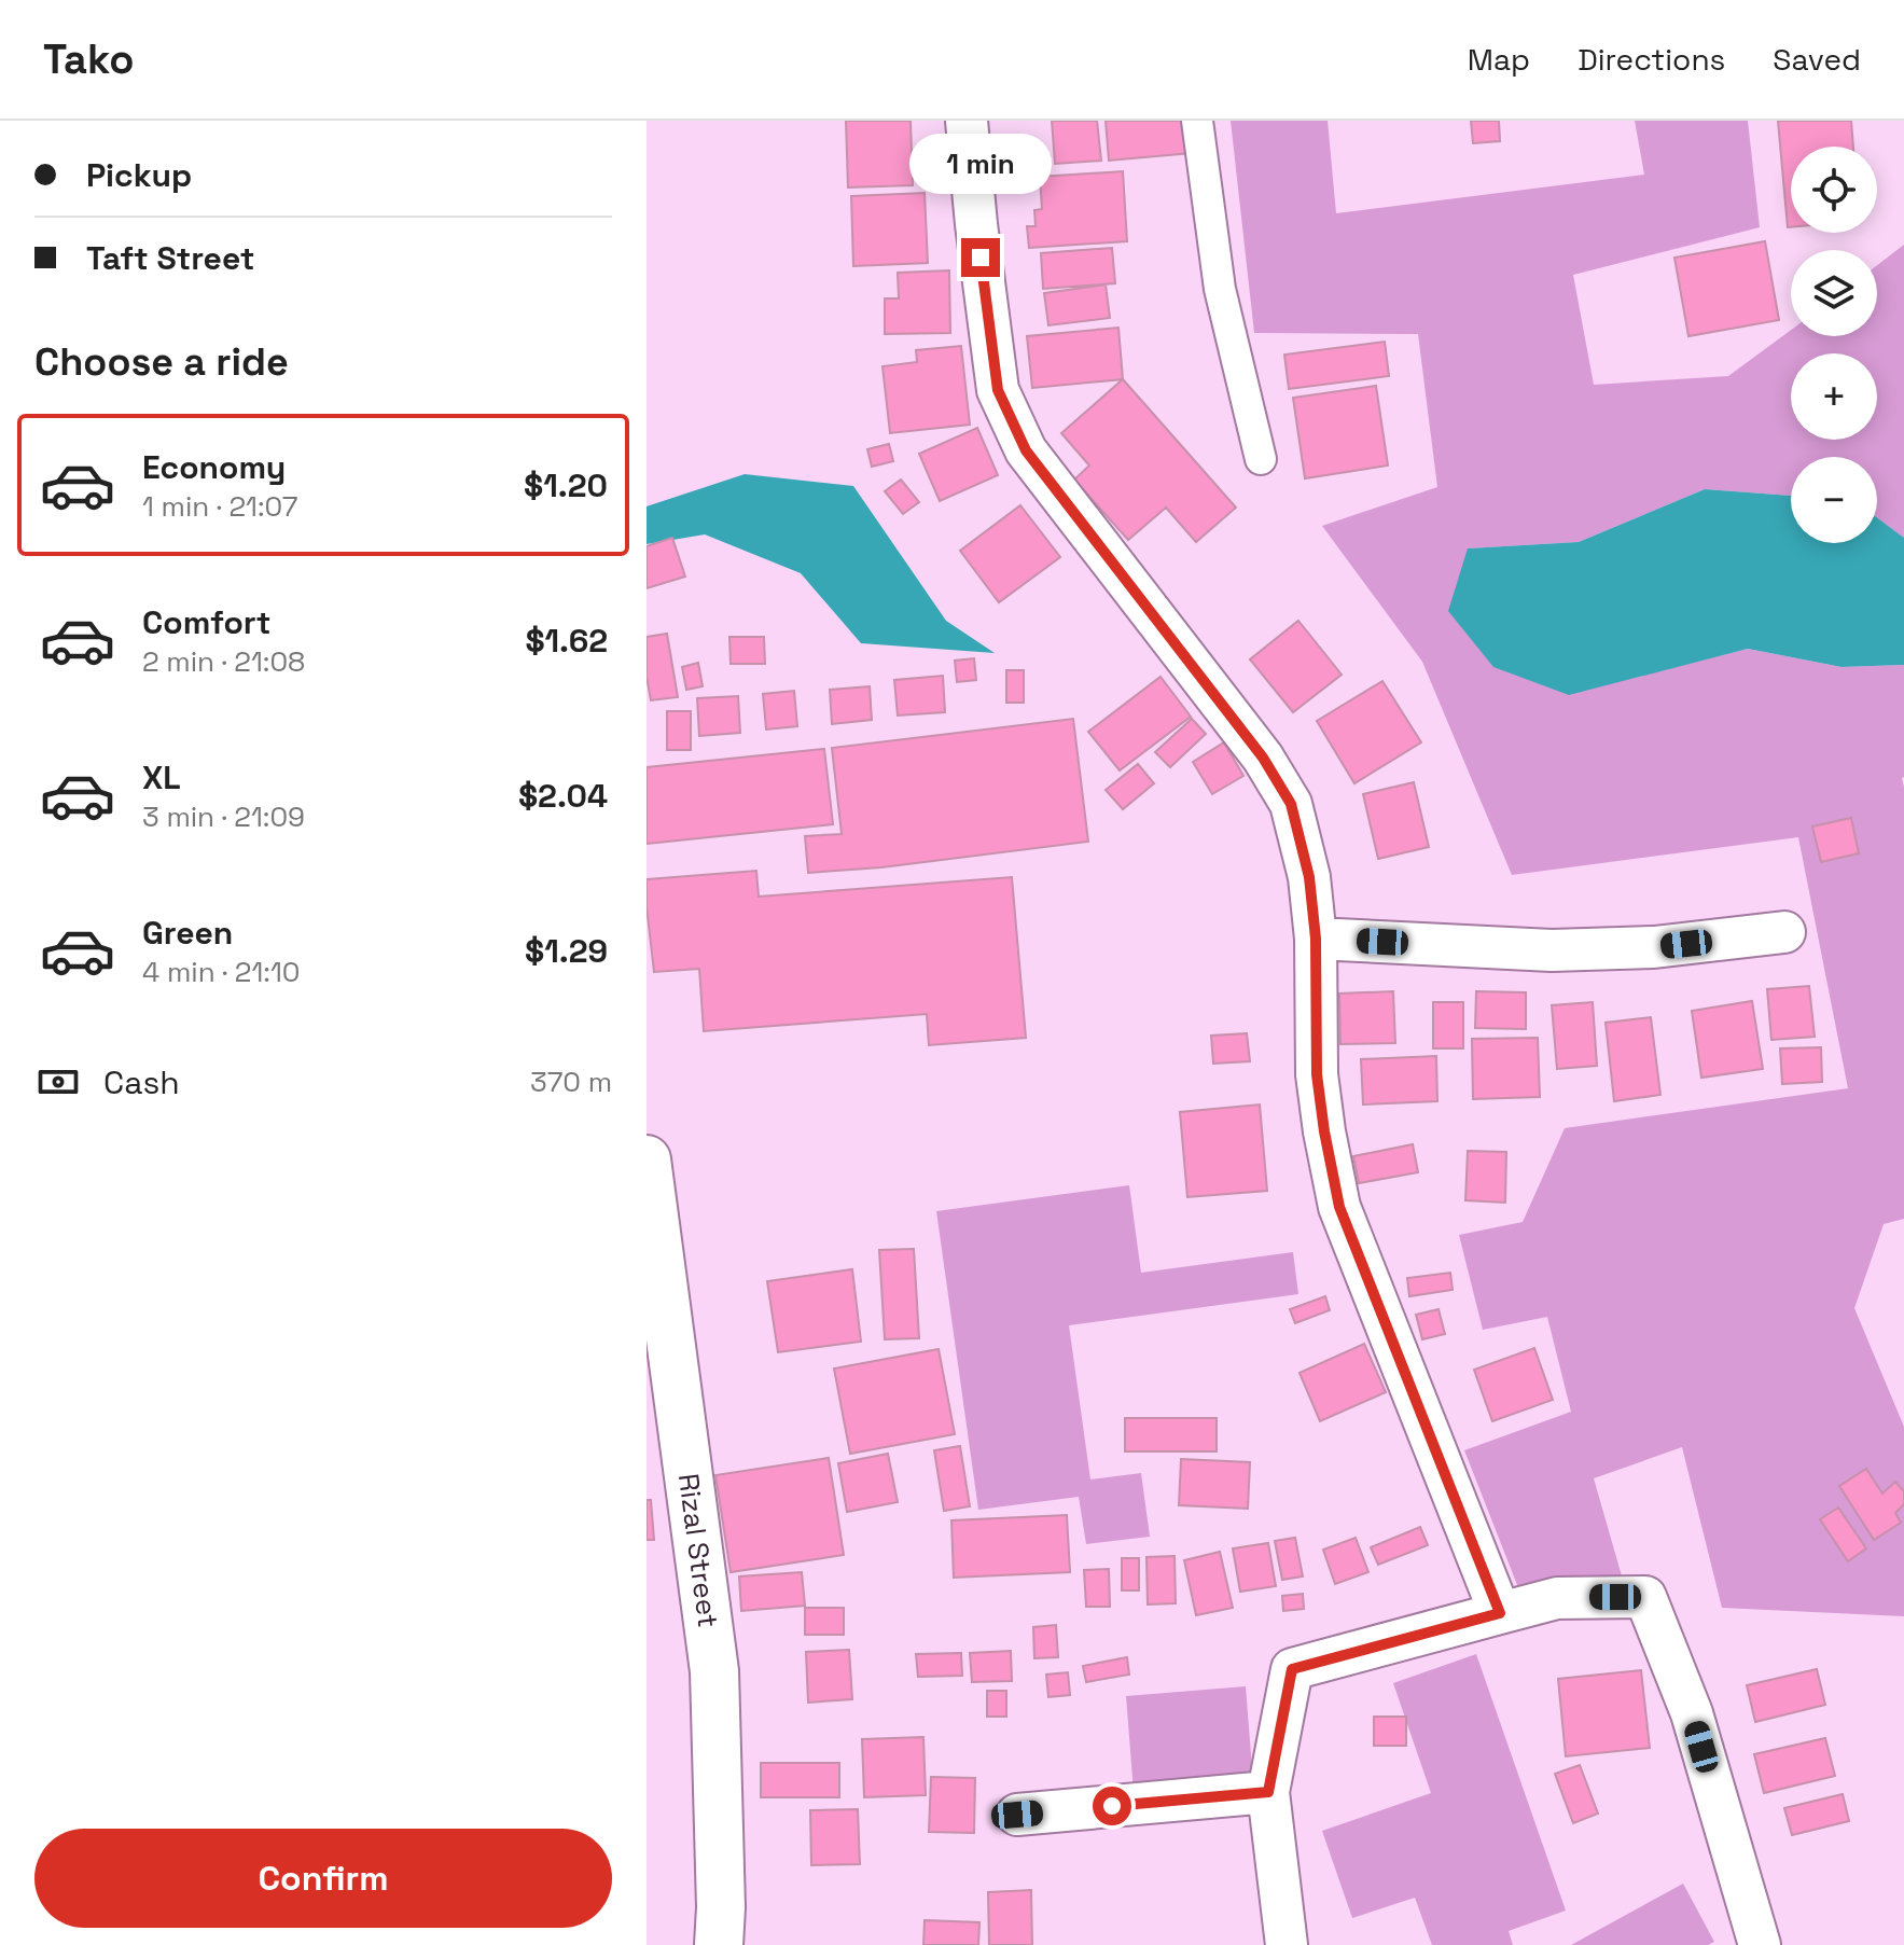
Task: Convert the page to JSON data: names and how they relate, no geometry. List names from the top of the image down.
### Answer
{
  "streets": {
    "main road": ["Rizal Street"]
  },
  "page": {
    "header": "Tako",
    "nav": ["Map", "Directions", "Saved"],
    "banner": ["Pickup", "Taft Street"],
    "bubble": "1 min",
    "map_buttons": ["+", "−"],
    "heading": "Choose a ride",
    "list": [
      {
        "name": "Economy",
        "note": "1 min · 21:07",
        "value": "$1.20"
      },
      {
        "name": "Comfort",
        "note": "2 min · 21:08",
        "value": "$1.62"
      },
      {
        "name": "XL",
        "note": "3 min · 21:09",
        "value": "$2.04"
      },
      {
        "name": "Green",
        "note": "4 min · 21:10",
        "value": "$1.29"
      }
    ],
    "pay": ["Cash", "370 m"],
    "buttons": "Confirm"
  }
}
